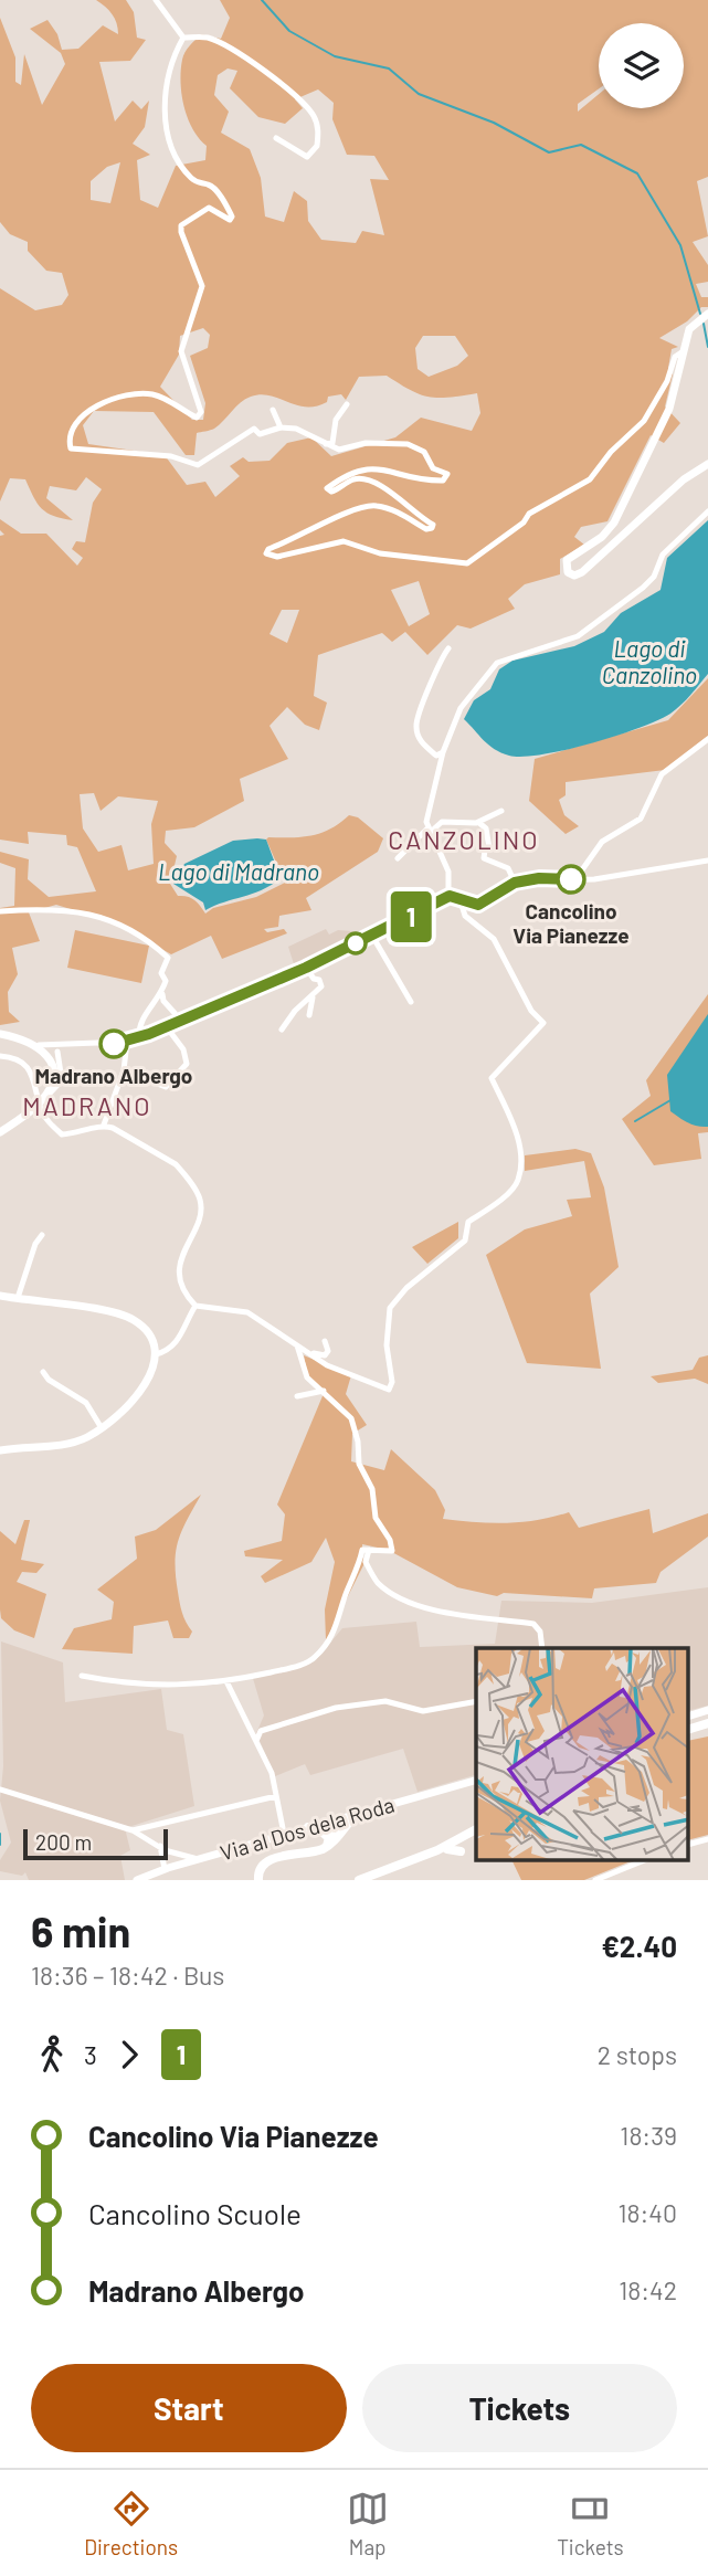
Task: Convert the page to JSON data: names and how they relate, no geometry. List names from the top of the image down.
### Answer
{
  "streets": {
    "main road": ["Via al Dos dela Roda"]
  },
  "districts": ["CANZOLINO", "MADRANO"],
  "water": ["Lago di Canzolino", "Lago di Madrano"],
  "places": ["Cancolino Via Pianezze", "Madrano Albergo"],
  "lines": ["bus line 1"],
  "scale_bar": "200 m",
  "page": {
    "on_map": "1",
    "scale": "200 m",
    "heading": ["6 min", "18:36 – 18:42 · Bus", "€2.40"],
    "legs": ["3", "1", "2 stops"],
    "list": [
      {
        "name": "Cancolino Via Pianezze",
        "value": "18:39"
      },
      {
        "name": "Cancolino Scuole",
        "value": "18:40"
      },
      {
        "name": "Madrano Albergo",
        "value": "18:42"
      }
    ],
    "buttons": ["Start", "Tickets"],
    "tabs": ["Directions", "Map", "Tickets"]
  }
}
